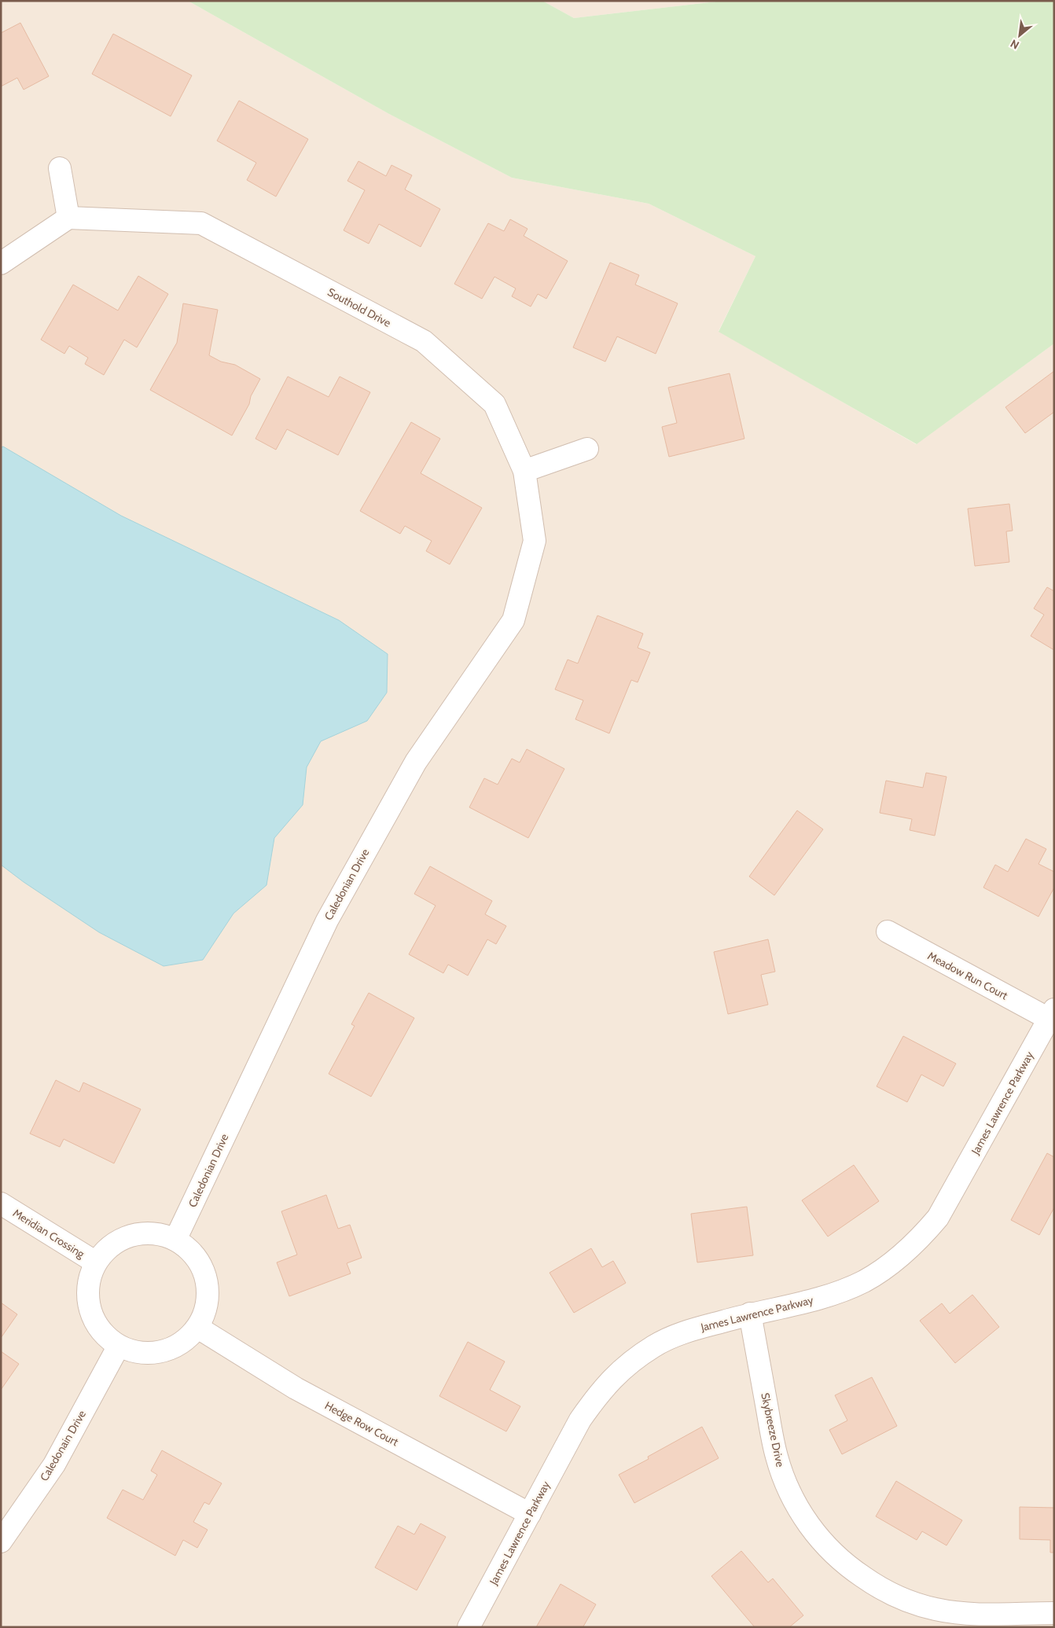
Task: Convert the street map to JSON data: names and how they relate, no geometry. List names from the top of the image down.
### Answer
{
  "streets": {
    "street": [
      "Southold Drive",
      "Caledonian Drive",
      "Meadow Run Court",
      "James Lawrence Parkway",
      "Meridian Crossing",
      "Hedge Row Court",
      "Skybreeze Drive",
      "Caledonain Drive"
    ]
  },
  "crossings": [
    ["Southold Drive", "Caledonian Drive"],
    ["Caledonian Drive", "Meridian Crossing"],
    ["Caledonian Drive", "Hedge Row Court"],
    ["Caledonian Drive", "Caledonain Drive"],
    ["Meadow Run Court", "James Lawrence Parkway"],
    ["James Lawrence Parkway", "Hedge Row Court"],
    ["James Lawrence Parkway", "Skybreeze Drive"],
    ["Meridian Crossing", "Hedge Row Court"],
    ["Meridian Crossing", "Caledonain Drive"],
    ["Hedge Row Court", "Caledonain Drive"]
  ],
  "north": "bottom left"
}
